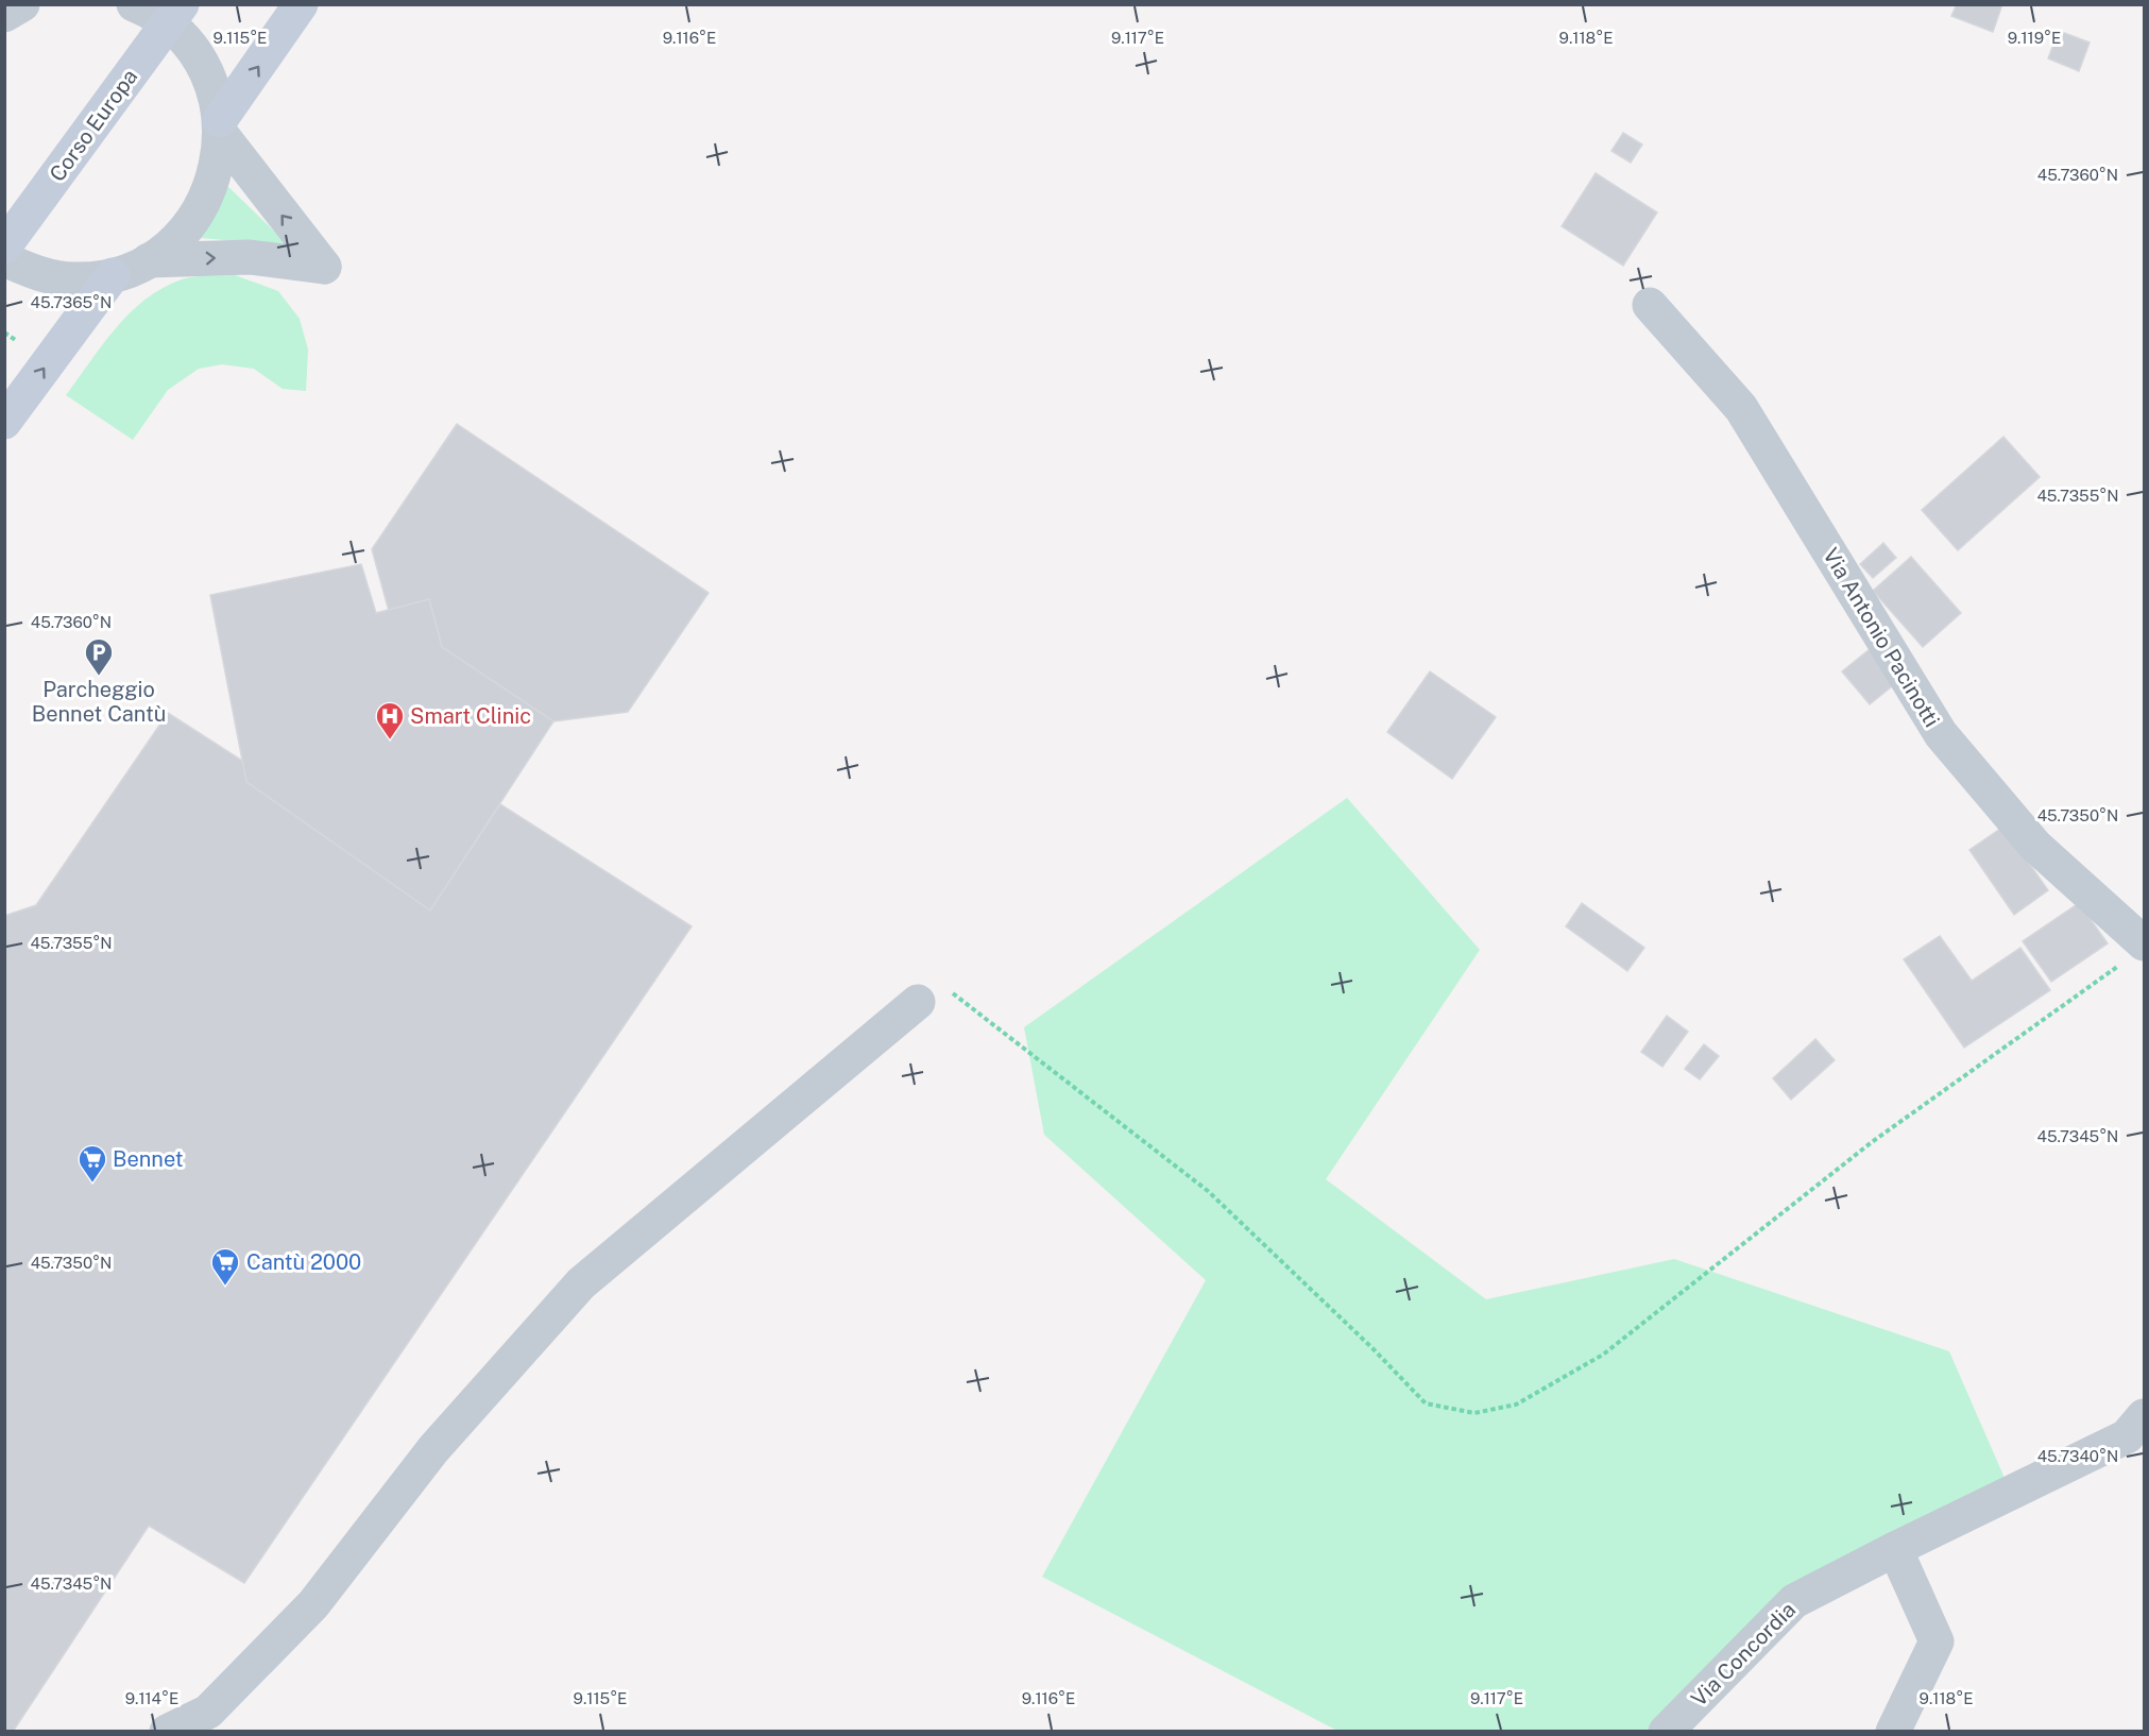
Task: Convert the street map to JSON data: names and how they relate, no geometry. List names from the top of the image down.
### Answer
{
  "streets": {
    "main road": ["Corso Europa"],
    "street": ["Via Antonio Pacinotti", "Via Concordia"]
  },
  "places": {
    "parking": ["Parcheggio Bennet Cantù"],
    "hospital": ["Smart Clinic"],
    "supermarket": ["Bennet", "Cantù 2000"]
  },
  "coordinates": [
    "9.115°E",
    "9.116°E",
    "9.117°E",
    "9.118°E",
    "9.119°E",
    "45.7360°N",
    "45.7365°N",
    "45.7355°N",
    "45.7350°N",
    "45.7345°N",
    "45.7340°N",
    "9.114°E"
  ]
}
